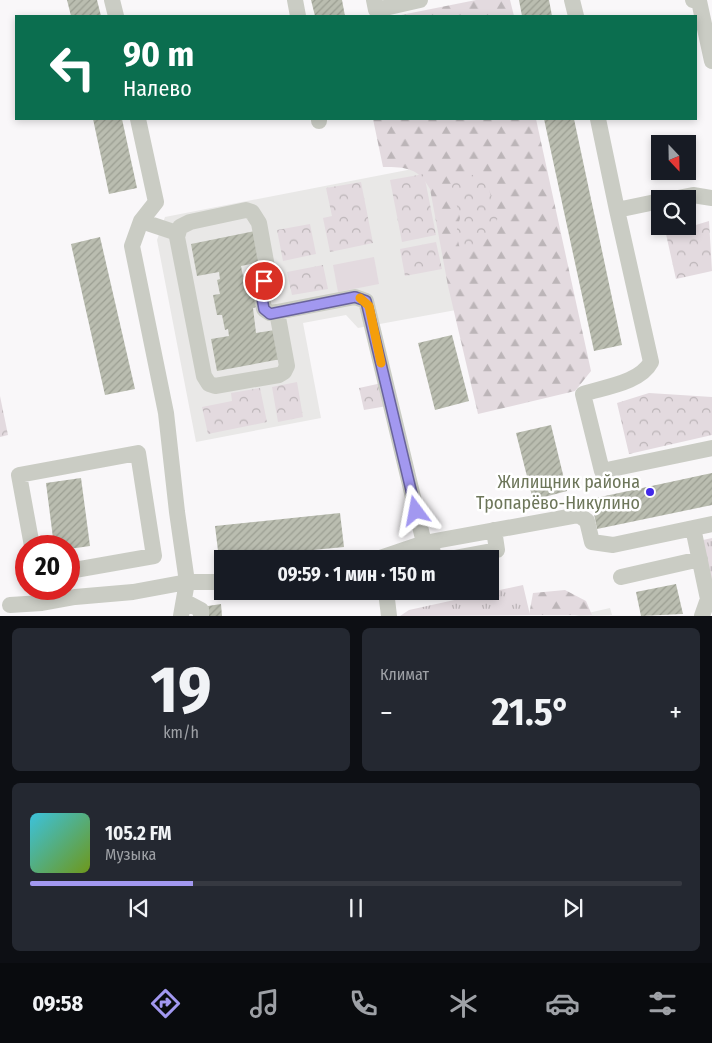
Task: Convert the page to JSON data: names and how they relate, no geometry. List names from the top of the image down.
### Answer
{
  "places": ["Жилищник района Тропарёво-Никулино"],
  "north": "bottom",
  "page": {
    "turn": ["90 m", "Налево"],
    "limit": "20",
    "trip": "09:59 · 1 мин · 150 m",
    "tile": [
      ["19", "km/h"],
      "Климат"
    ],
    "heat": ["−", "21.5°", "+"],
    "song": ["105.2 FM", "Музыка"],
    "tabs": "09:58"
  }
}
